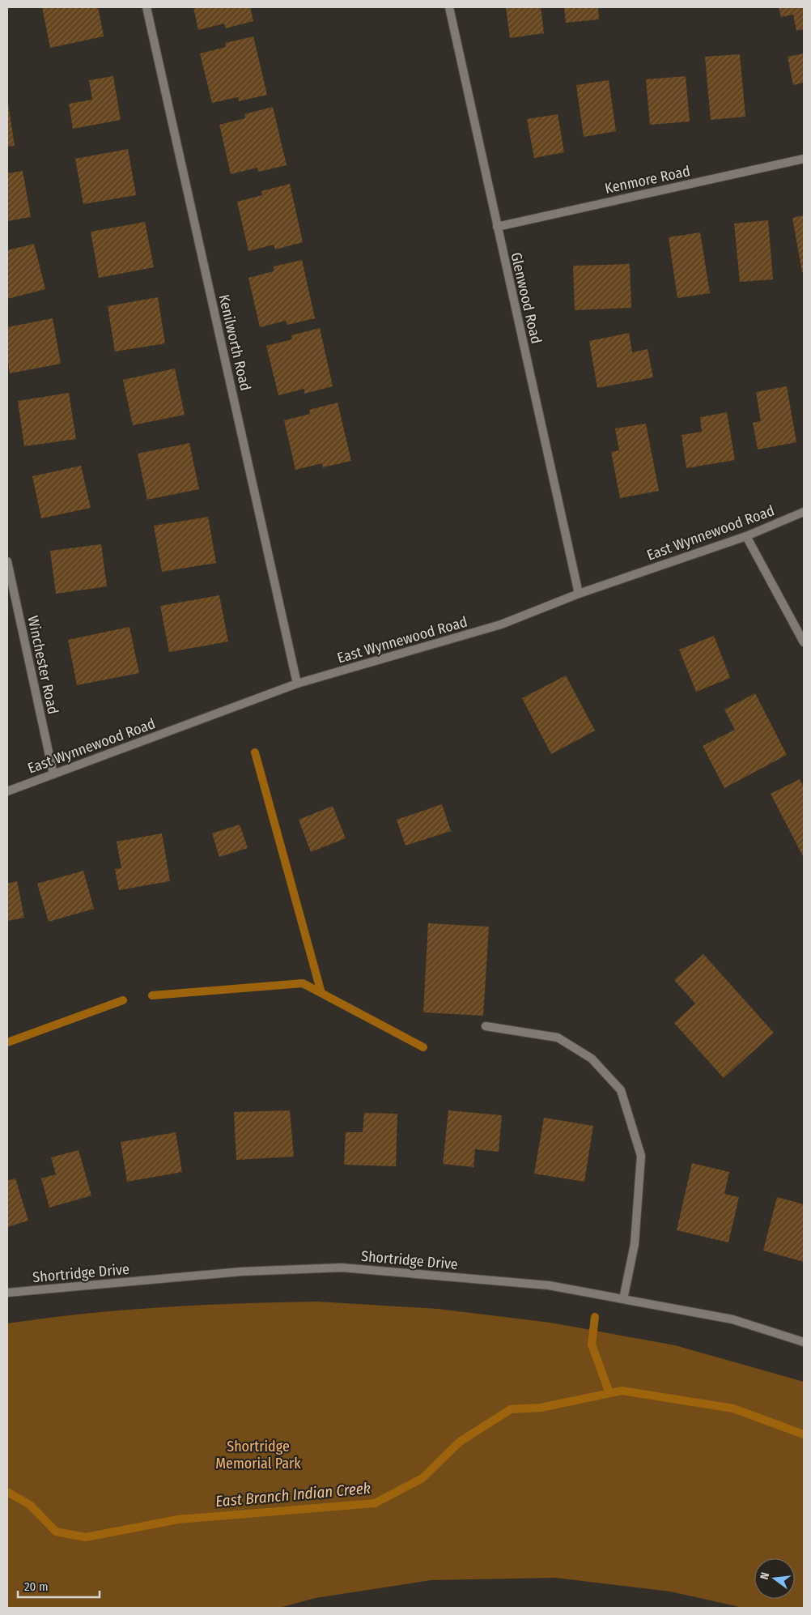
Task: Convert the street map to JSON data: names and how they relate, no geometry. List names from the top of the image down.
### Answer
{
  "streets": {
    "street": [
      "Kenmore Road",
      "Glenwood Road",
      "Kenilworth Road",
      "East Wynnewood Road",
      "Winchester Road",
      "Shortridge Drive"
    ]
  },
  "crossings": [
    ["Kenmore Road", "Glenwood Road"],
    ["Glenwood Road", "East Wynnewood Road"],
    ["Kenilworth Road", "East Wynnewood Road"],
    ["East Wynnewood Road", "Winchester Road"]
  ],
  "water": ["East Branch Indian Creek"],
  "parks": ["Shortridge Memorial Park"],
  "scale_bar": "20 m",
  "north": "left"
}
